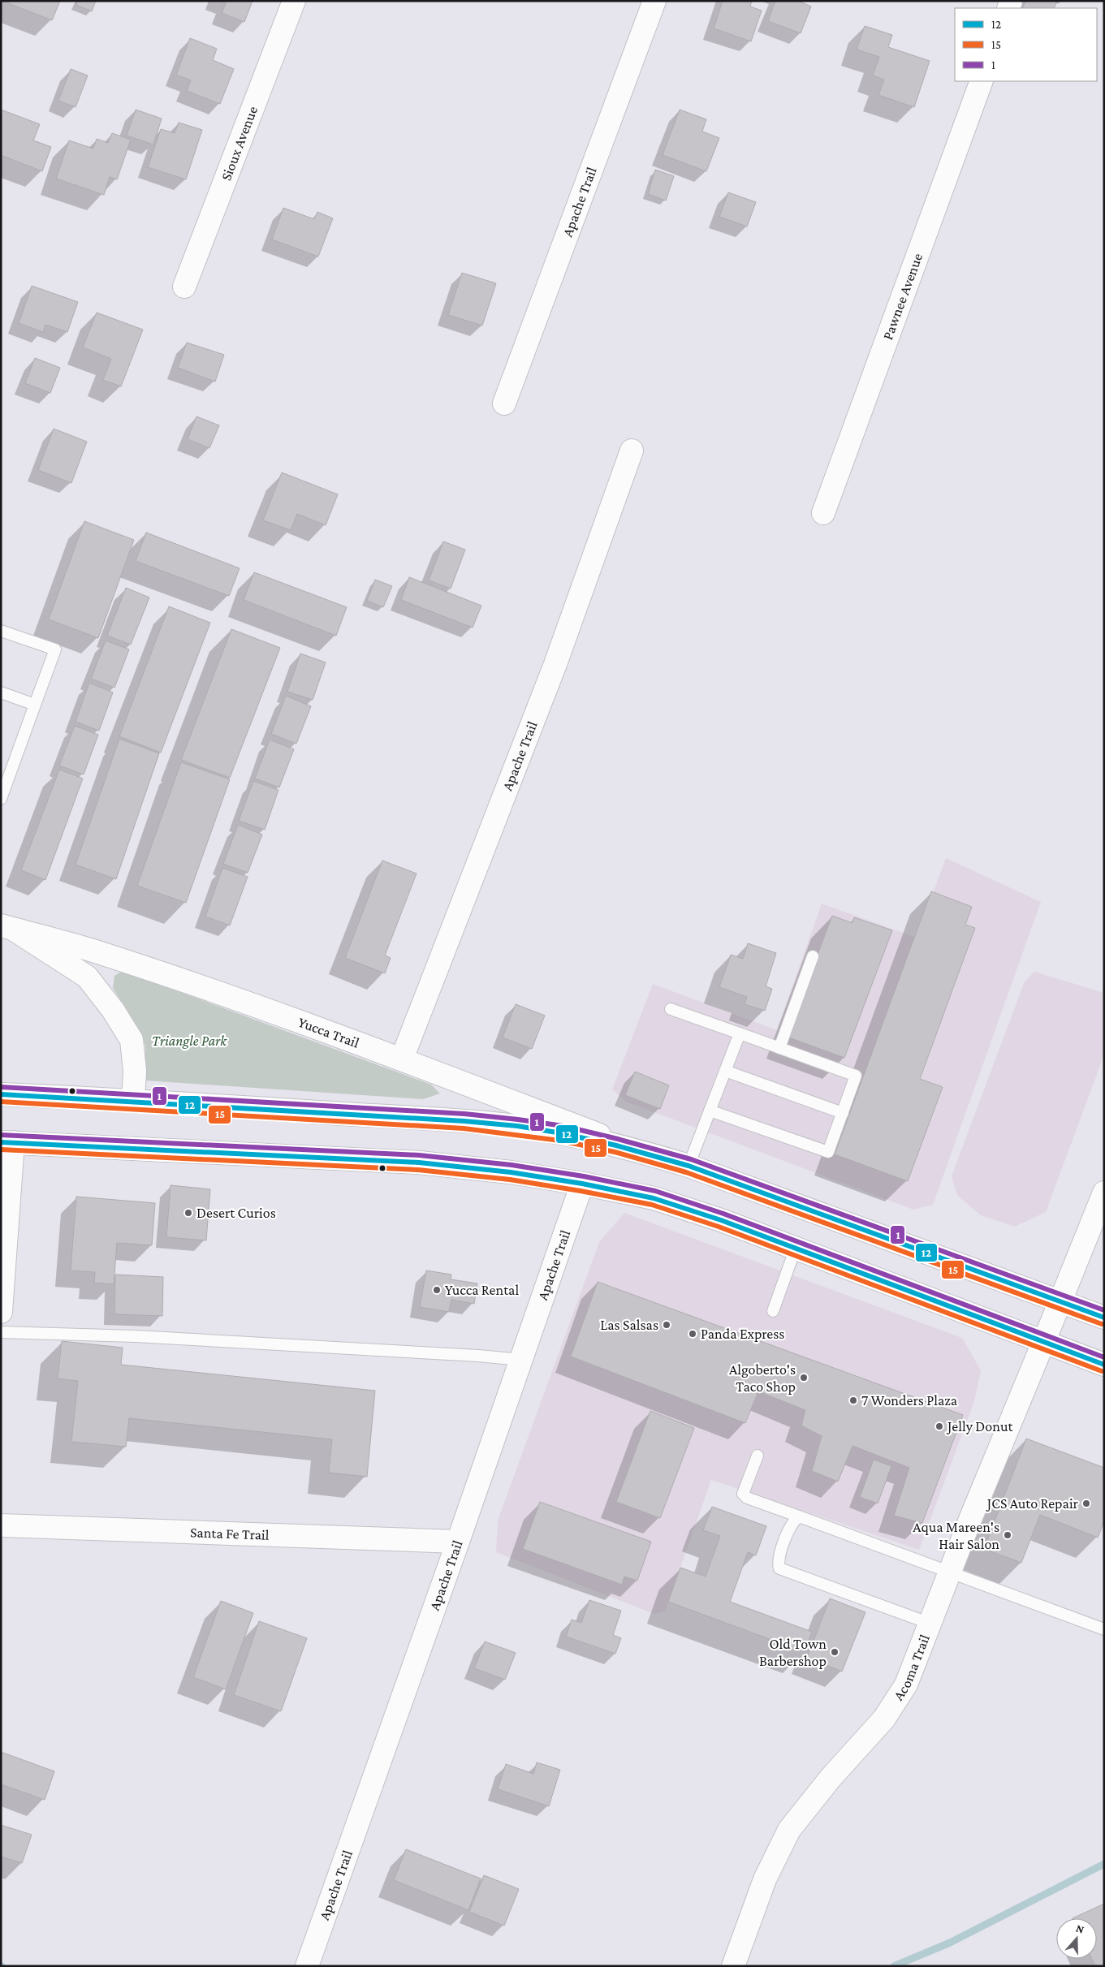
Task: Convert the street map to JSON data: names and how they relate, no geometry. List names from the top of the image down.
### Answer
{
  "streets": {
    "street": [
      "Sioux Avenue",
      "Apache Trail",
      "Pawnee Avenue",
      "Yucca Trail",
      "Santa Fe Trail",
      "Acoma Trail"
    ]
  },
  "crossings": [
    ["Apache Trail", "Yucca Trail"],
    ["Apache Trail", "Santa Fe Trail"]
  ],
  "parks": ["Triangle Park"],
  "places": [
    "Desert Curios",
    "Yucca Rental",
    "Las Salsas",
    "Panda Express",
    "Algoberto's Taco Shop",
    "7 Wonders Plaza",
    "Jelly Donut",
    "JCS Auto Repair",
    "Aqua Mareen's Hair Salon",
    "Old Town Barbershop"
  ],
  "lines": ["transit line 1", "transit line 12", "transit line 15"],
  "legend": ["12", "15", "1"],
  "north": "top"
}
